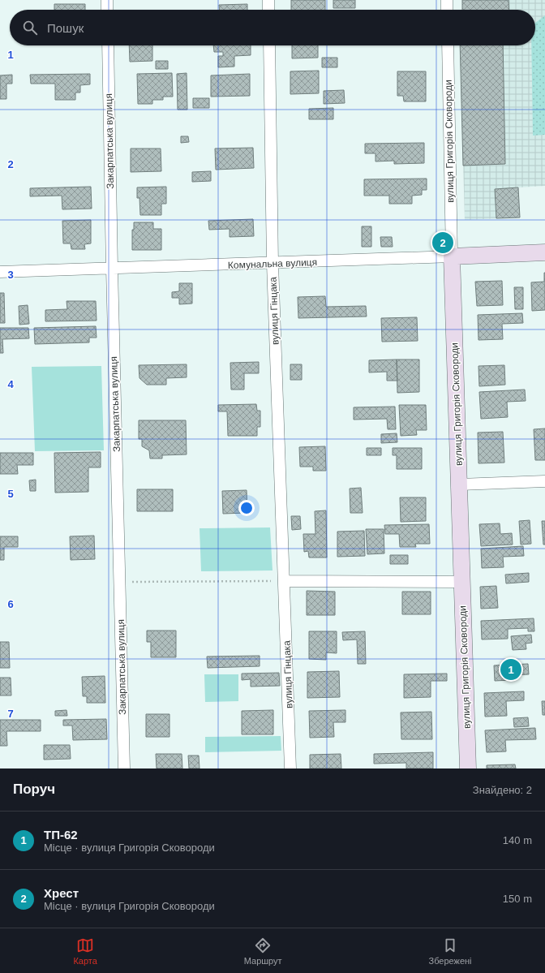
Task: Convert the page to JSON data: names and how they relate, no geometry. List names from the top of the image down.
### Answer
{
  "streets": {
    "main road": ["вулиця Григорія Сковороди", "Комунальна вулиця"],
    "street": ["Закарпатська вулиця", "вулиця Гінцака"]
  },
  "crossings": [
    ["Закарпатська вулиця", "Комунальна вулиця"],
    ["вулиця Григорія Сковороди", "Комунальна вулиця"],
    ["Комунальна вулиця", "вулиця Гінцака"]
  ],
  "page": {
    "search": "Пошук",
    "pins": ["2", "1"],
    "heading": ["Поруч", "Знайдено: 2"],
    "list": [
      {
        "mark": "1",
        "name": "ТП-62",
        "note": "Місце · вулиця Григорія Сковороди",
        "value": "140 m"
      },
      {
        "mark": "2",
        "name": "Хрест",
        "note": "Місце · вулиця Григорія Сковороди",
        "value": "150 m"
      }
    ],
    "nav": ["Карта", "Маршрут", "Збережені"]
  },
  "grid": {
    "rows": [
      "1",
      "2",
      "3",
      "4",
      "5",
      "6",
      "7"
    ]
  }
}
